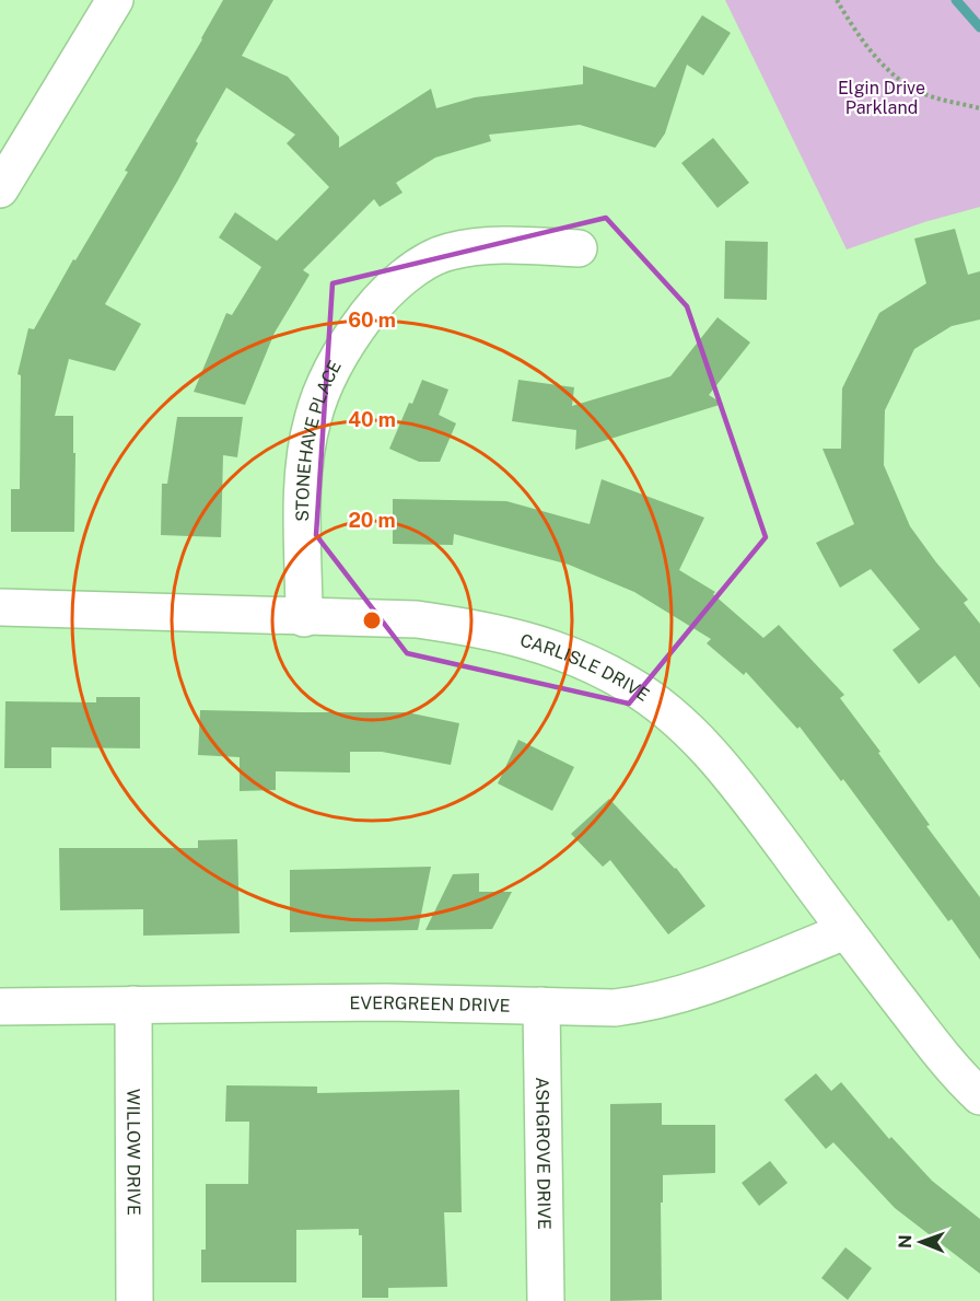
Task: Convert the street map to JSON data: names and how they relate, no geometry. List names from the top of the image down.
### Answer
{
  "streets": {
    "street": [
      "STONEHAVE PLACE",
      "CARLISLE DRIVE",
      "EVERGREEN DRIVE",
      "WILLOW DRIVE",
      "ASHGROVE DRIVE"
    ]
  },
  "crossings": [
    ["STONEHAVE PLACE", "CARLISLE DRIVE"],
    ["CARLISLE DRIVE", "EVERGREEN DRIVE"],
    ["EVERGREEN DRIVE", "WILLOW DRIVE"],
    ["EVERGREEN DRIVE", "ASHGROVE DRIVE"]
  ],
  "parks": ["Elgin Drive Parkland"],
  "north": "left",
  "rings": ["60 m", "40 m", "20 m"]
}
